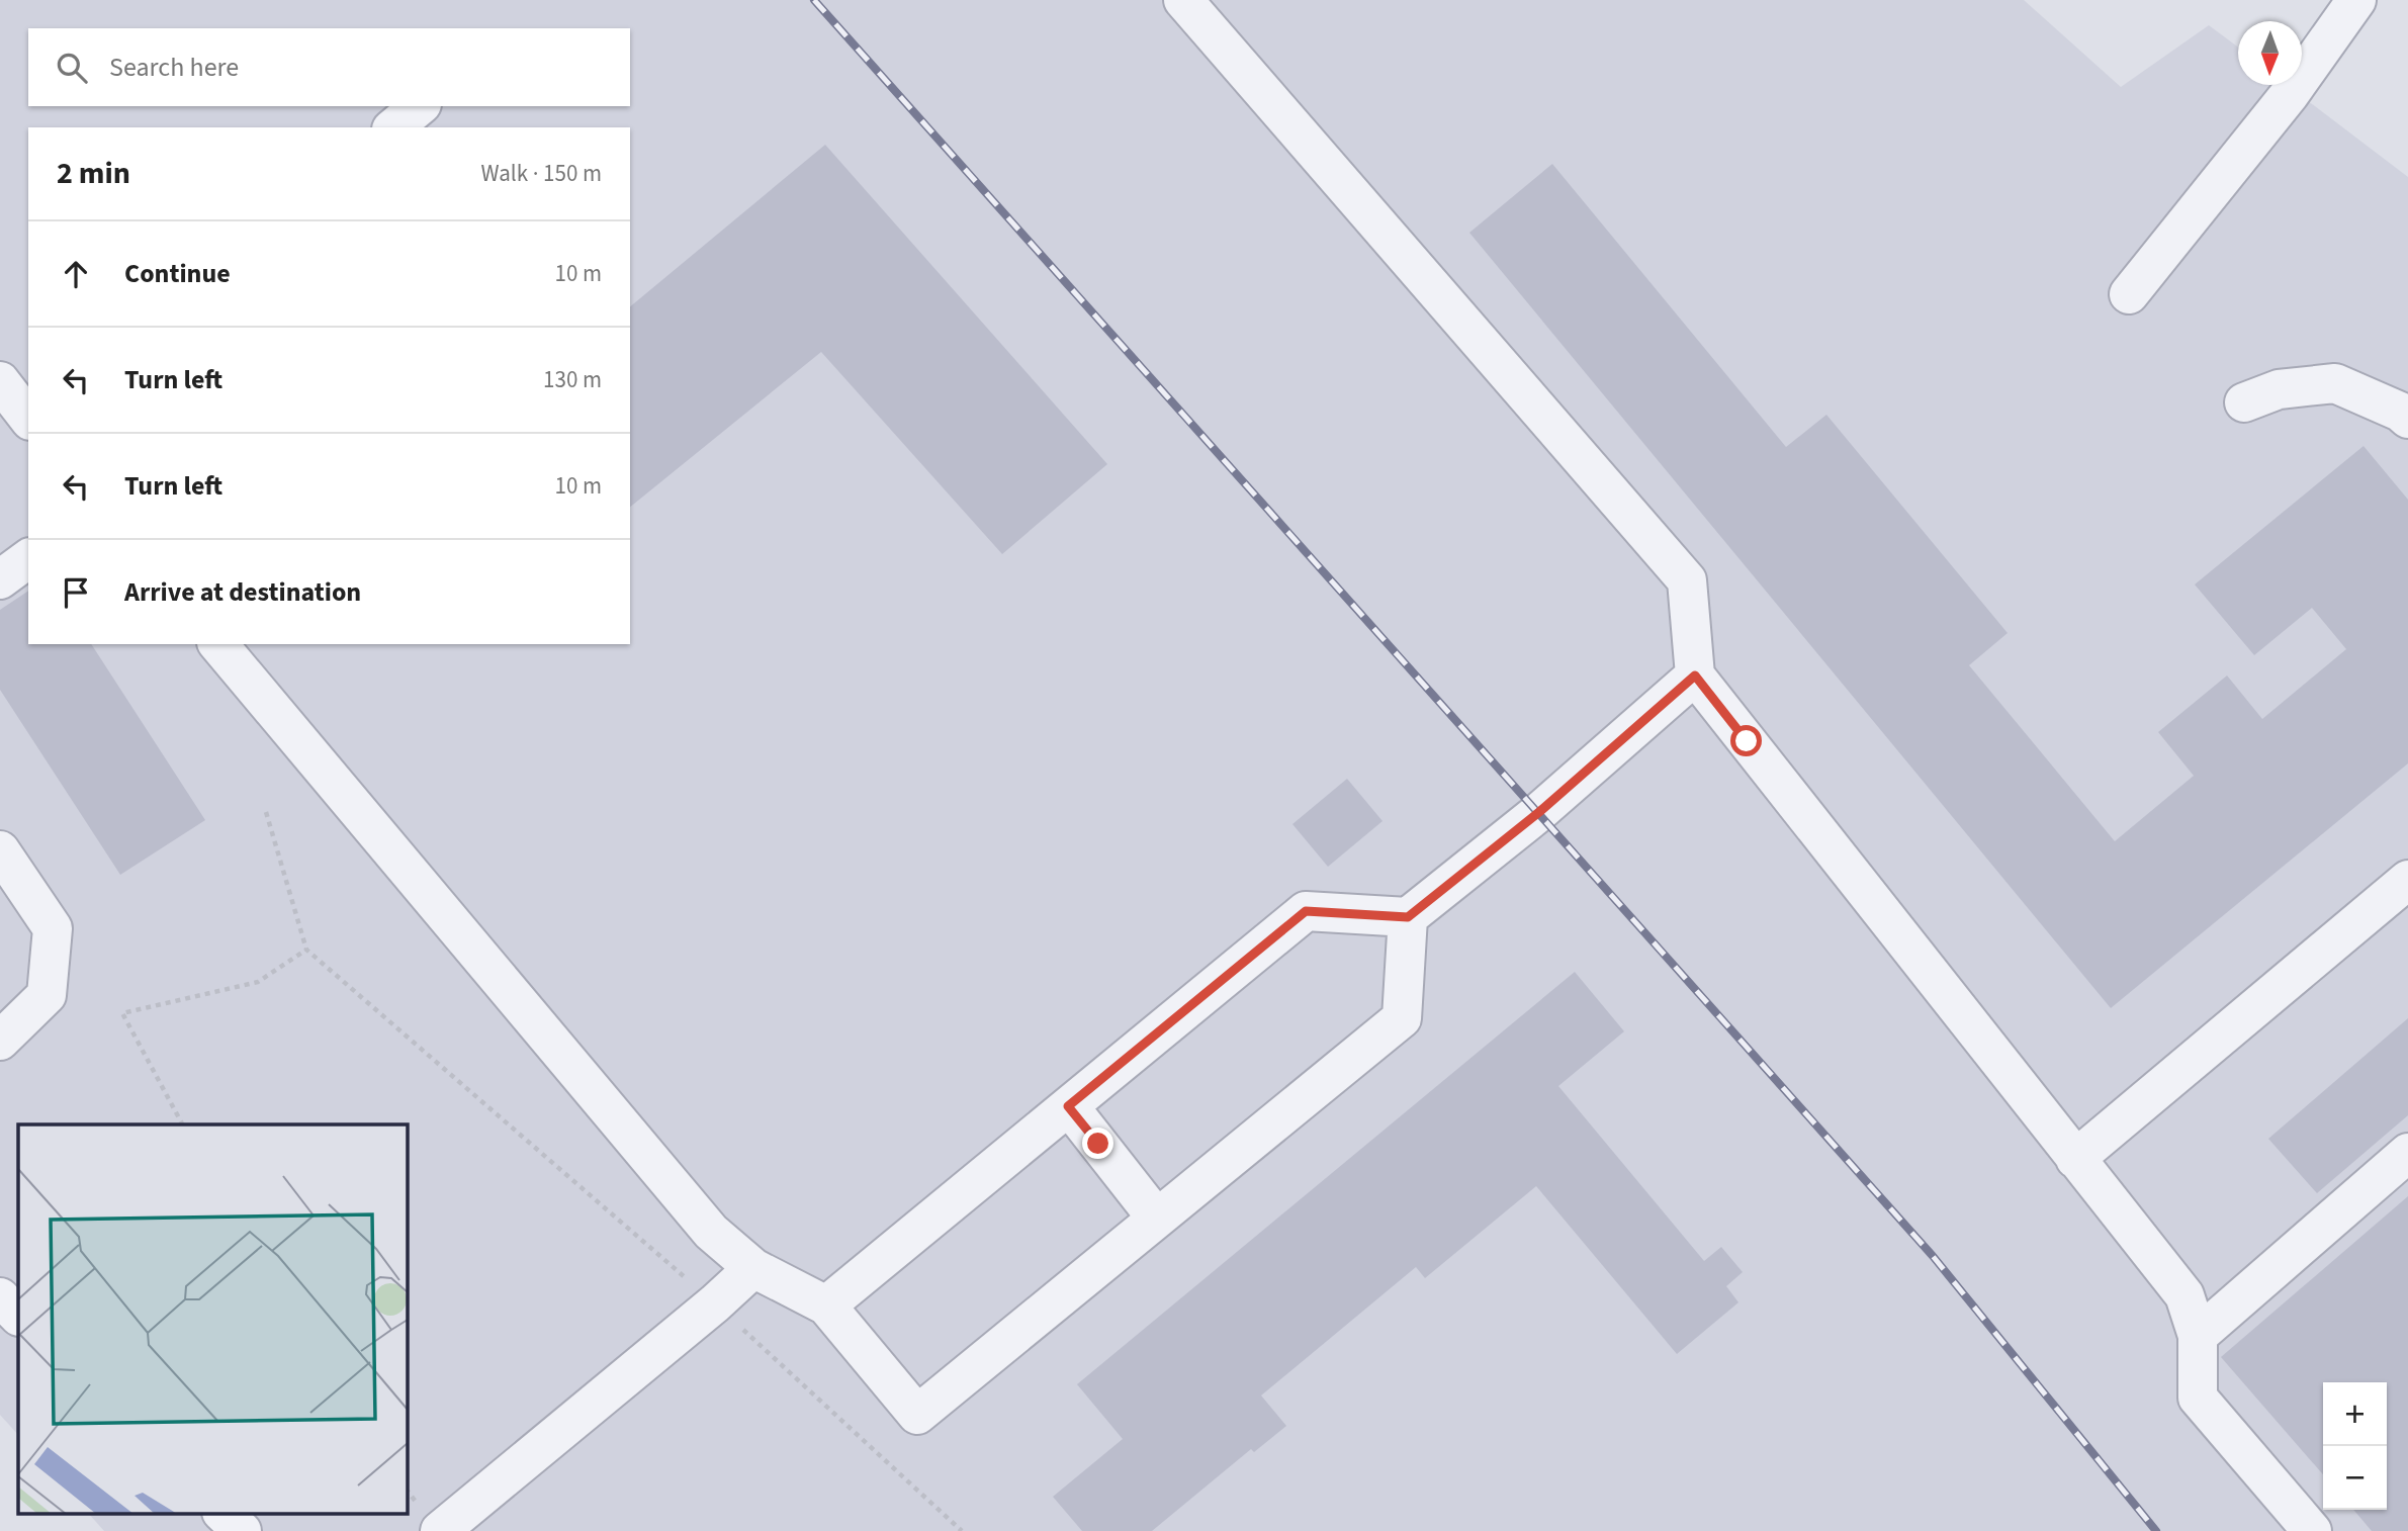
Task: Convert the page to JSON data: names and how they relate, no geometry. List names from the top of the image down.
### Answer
{
  "north": "bottom",
  "page": {
    "search": "Search here",
    "heading": ["2 min", "Walk · 150 m"],
    "list": [
      ["Continue", "10 m"],
      ["Turn left", "130 m"],
      ["Turn left", "10 m"],
      "Arrive at destination"
    ],
    "map_buttons": ["+", "−"]
  }
}
